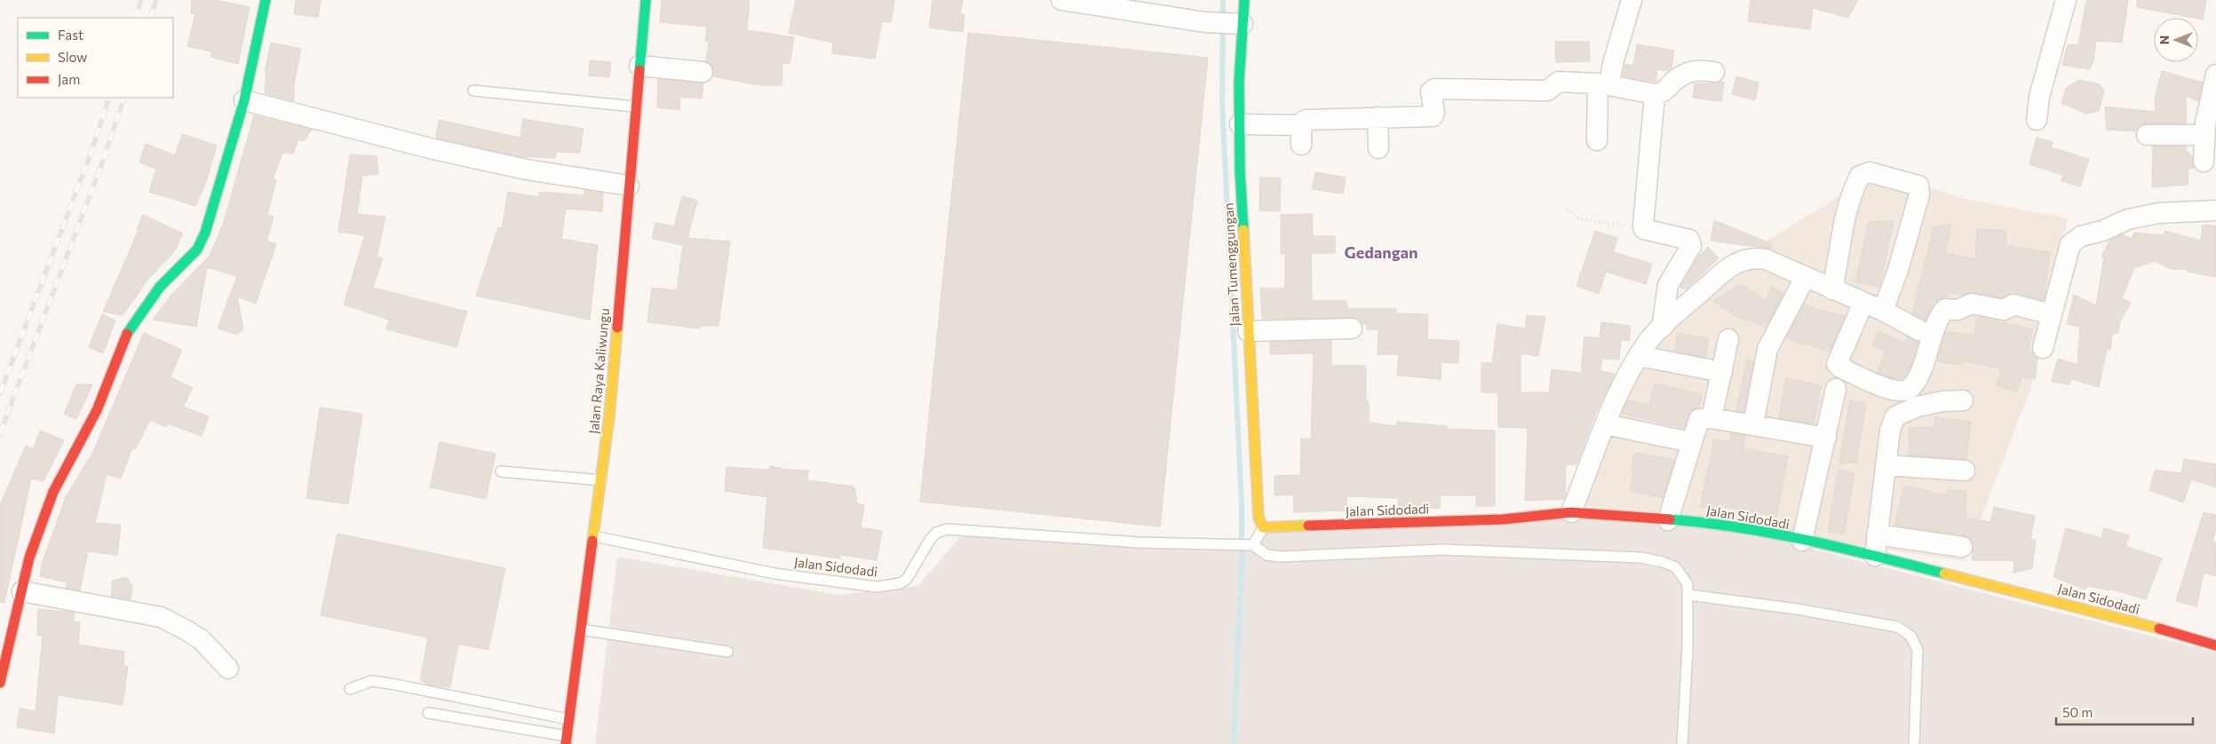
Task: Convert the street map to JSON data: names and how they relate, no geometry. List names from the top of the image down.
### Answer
{
  "streets": {
    "street": ["Jalan Tumenggungan", "Jalan Raya Kaliwungu", "Jalan Sidodadi"]
  },
  "crossings": [
    ["Jalan Tumenggungan", "Jalan Sidodadi"],
    ["Jalan Raya Kaliwungu", "Jalan Sidodadi"]
  ],
  "districts": ["Gedangan"],
  "legend": ["Fast", "Slow", "Jam"],
  "scale_bar": "50 m",
  "north": "left"
}
